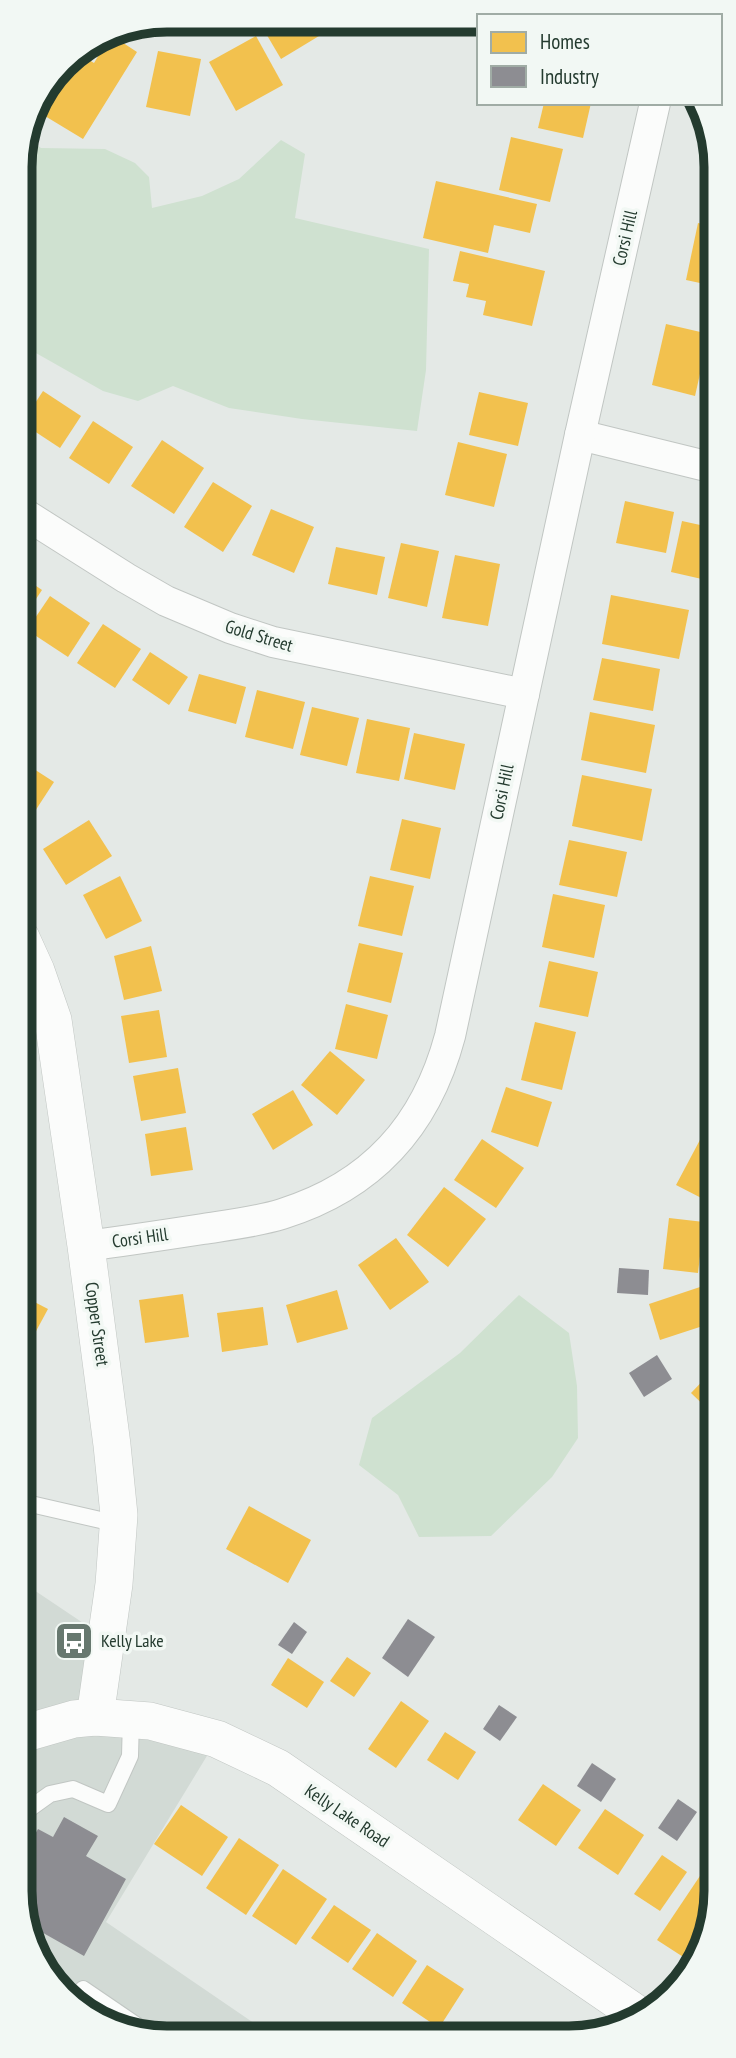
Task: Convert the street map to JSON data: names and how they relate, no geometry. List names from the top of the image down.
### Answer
{
  "streets": {
    "street": [
      "Corsi Hill",
      "Gold Street",
      "Copper Street",
      "Kelly Lake Road"
    ]
  },
  "crossings": [
    ["Corsi Hill", "Gold Street"],
    ["Corsi Hill", "Copper Street"],
    ["Copper Street", "Kelly Lake Road"]
  ],
  "places": {
    "bus stop": ["Kelly Lake"]
  },
  "legend": ["Homes", "Industry"]
}
